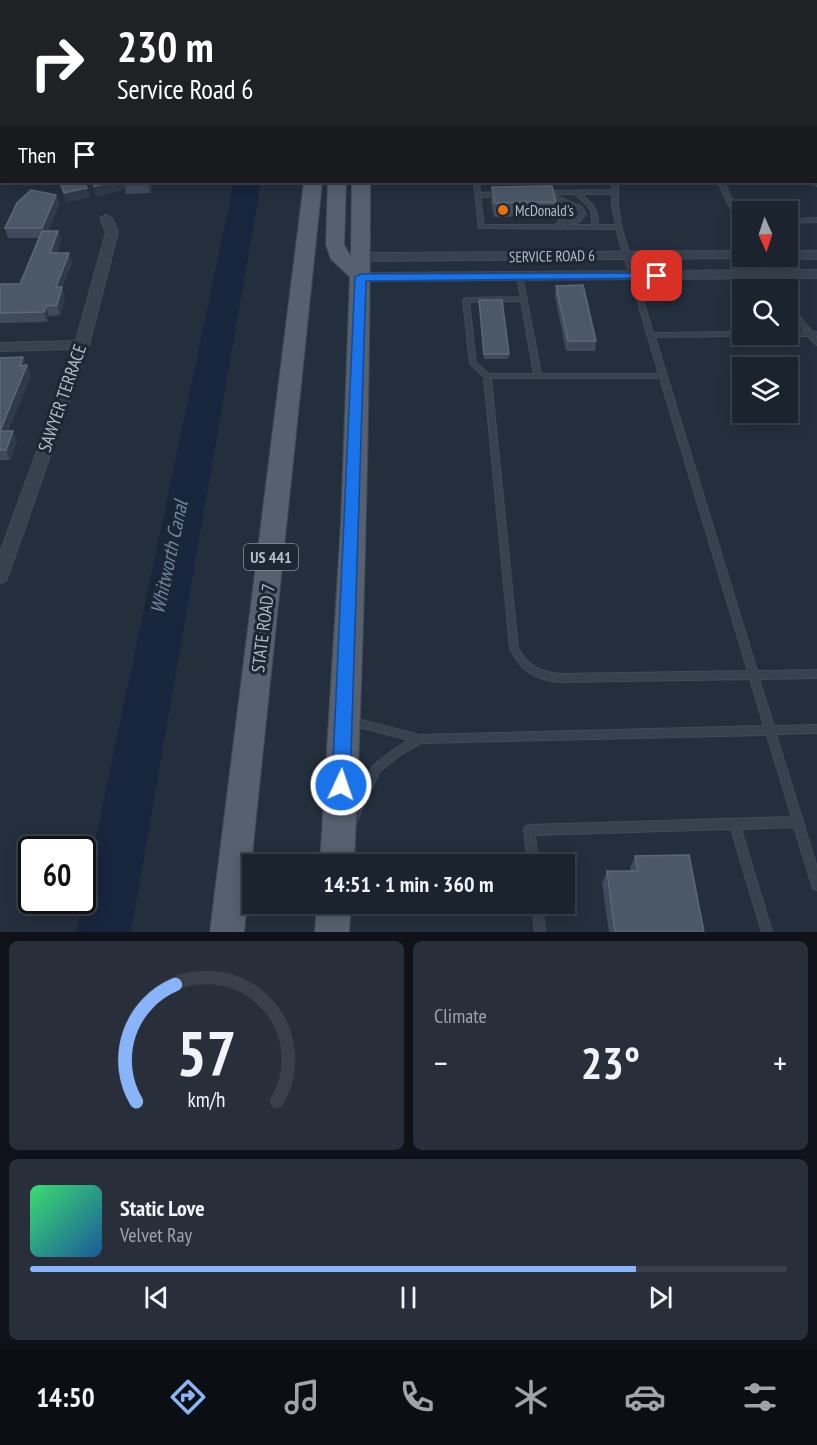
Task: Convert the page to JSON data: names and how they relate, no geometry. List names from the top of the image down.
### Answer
{
  "streets": {
    "main road": ["US 441", "STATE ROAD 7"],
    "street": ["SERVICE ROAD 6", "SAWYER TERRACE"]
  },
  "water": ["Whitworth Canal"],
  "places": ["McDonald's"],
  "north": "bottom",
  "page": {
    "turn": ["230 m", "Service Road 6"],
    "then": "Then",
    "limit": "60",
    "trip": "14:51 · 1 min · 360 m",
    "tile": "Climate",
    "heat": ["−", "23°", "+"],
    "song": ["Static Love", "Velvet Ray"],
    "tabs": "14:50",
    "gauge": ["57", "km/h"]
  }
}
